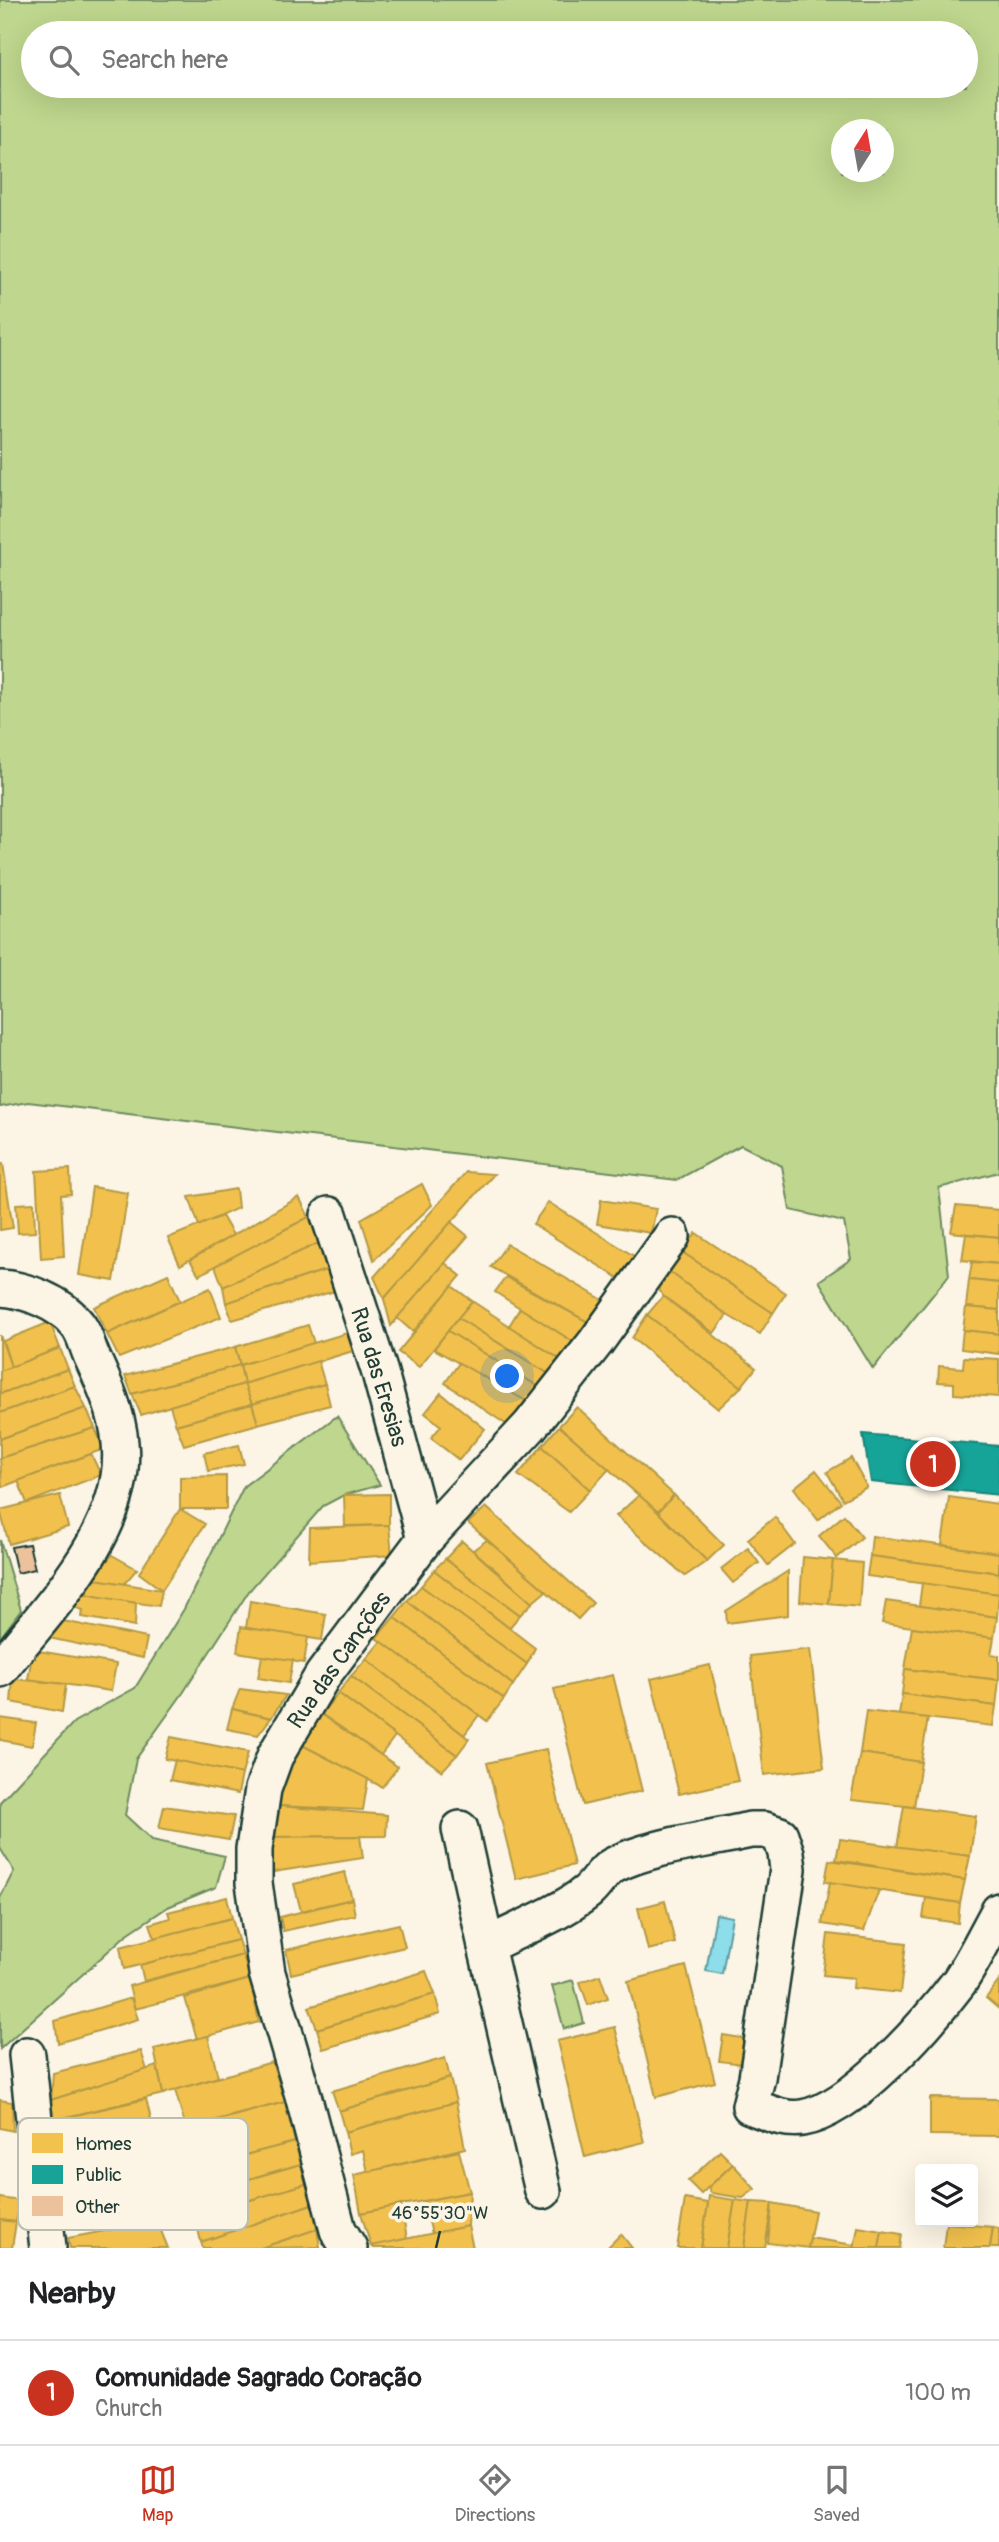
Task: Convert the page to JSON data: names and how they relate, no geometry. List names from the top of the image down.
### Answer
{
  "streets": {
    "street": ["Rua das Eresias", "Rua das Canções"]
  },
  "crossings": [
    ["Rua das Eresias", "Rua das Canções"]
  ],
  "legend": ["Homes", "Public", "Other"],
  "north": "top",
  "page": {
    "search": "Search here",
    "pins": "1",
    "heading": "Nearby",
    "list": [
      {
        "mark": "1",
        "name": "Comunidade Sagrado Coração",
        "note": "Church",
        "value": "100 m"
      }
    ],
    "nav": ["Map", "Directions", "Saved"]
  },
  "coordinates": ["46°55'30\"W"]
}
